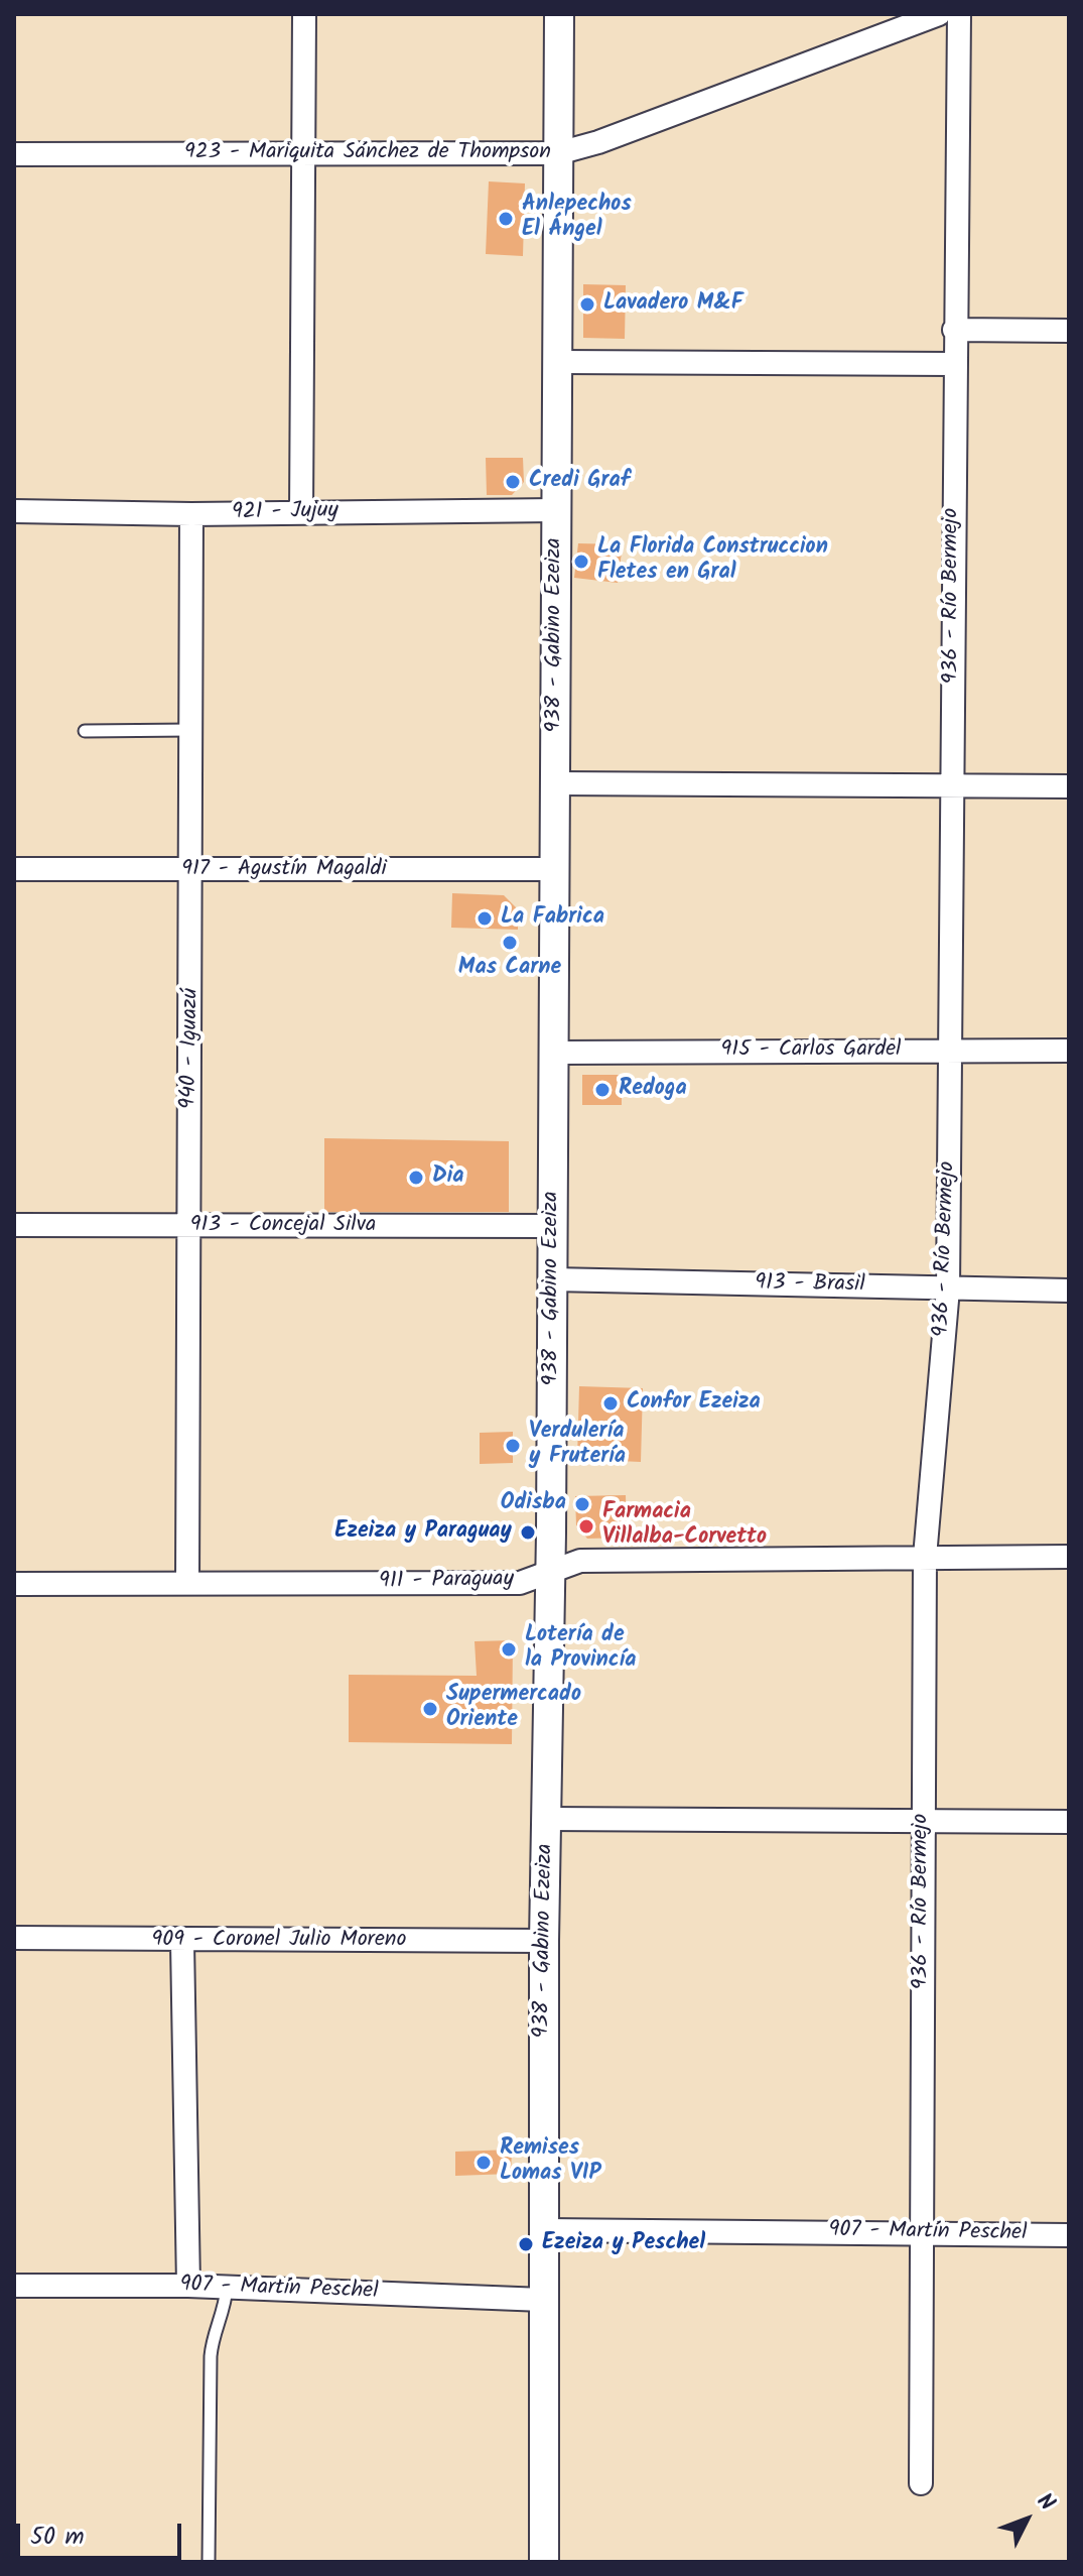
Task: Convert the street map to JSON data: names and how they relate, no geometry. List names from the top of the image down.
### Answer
{
  "streets": {
    "street": [
      "923 - Mariquita Sánchez de Thompson",
      "921 - Jujuy",
      "936 - Río Bermejo",
      "938 - Gabino Ezeiza",
      "917 - Agustín Magaldi",
      "940 - Iguazú",
      "915 - Carlos Gardel",
      "913 - Concejal Silva",
      "913 - Brasil",
      "911 - Paraguay",
      "909 - Coronel Julio Moreno",
      "907 - Martín Peschel"
    ]
  },
  "crossings": [
    ["923 - Mariquita Sánchez de Thompson", "938 - Gabino Ezeiza"],
    ["921 - Jujuy", "938 - Gabino Ezeiza"],
    ["921 - Jujuy", "940 - Iguazú"],
    ["936 - Río Bermejo", "915 - Carlos Gardel"],
    ["936 - Río Bermejo", "913 - Brasil"],
    ["936 - Río Bermejo", "911 - Paraguay"],
    ["936 - Río Bermejo", "907 - Martín Peschel"],
    ["938 - Gabino Ezeiza", "917 - Agustín Magaldi"],
    ["938 - Gabino Ezeiza", "915 - Carlos Gardel"],
    ["938 - Gabino Ezeiza", "913 - Concejal Silva"],
    ["938 - Gabino Ezeiza", "913 - Brasil"],
    ["938 - Gabino Ezeiza", "911 - Paraguay"],
    ["938 - Gabino Ezeiza", "909 - Coronel Julio Moreno"],
    ["938 - Gabino Ezeiza", "907 - Martín Peschel"],
    ["917 - Agustín Magaldi", "940 - Iguazú"],
    ["940 - Iguazú", "913 - Concejal Silva"],
    ["940 - Iguazú", "911 - Paraguay"]
  ],
  "places": [
    "Anlepechos El Ángel",
    "Lavadero M&F",
    "Credi Graf",
    "La Florida Construccion Fletes en Gral",
    "La Fabrica",
    "Mas Carne",
    "Redoga",
    "Dia",
    "Confor Ezeiza",
    "Verdulería y Frutería",
    "Odisba",
    "Farmacia Villalba-Corvetto",
    "Ezeiza y Paraguay",
    "Lotería de la Provincía",
    "Supermercado Oriente",
    "Remises Lomas VIP",
    "Ezeiza y Peschel"
  ],
  "scale_bar": "50 m",
  "north": "top right"
}
